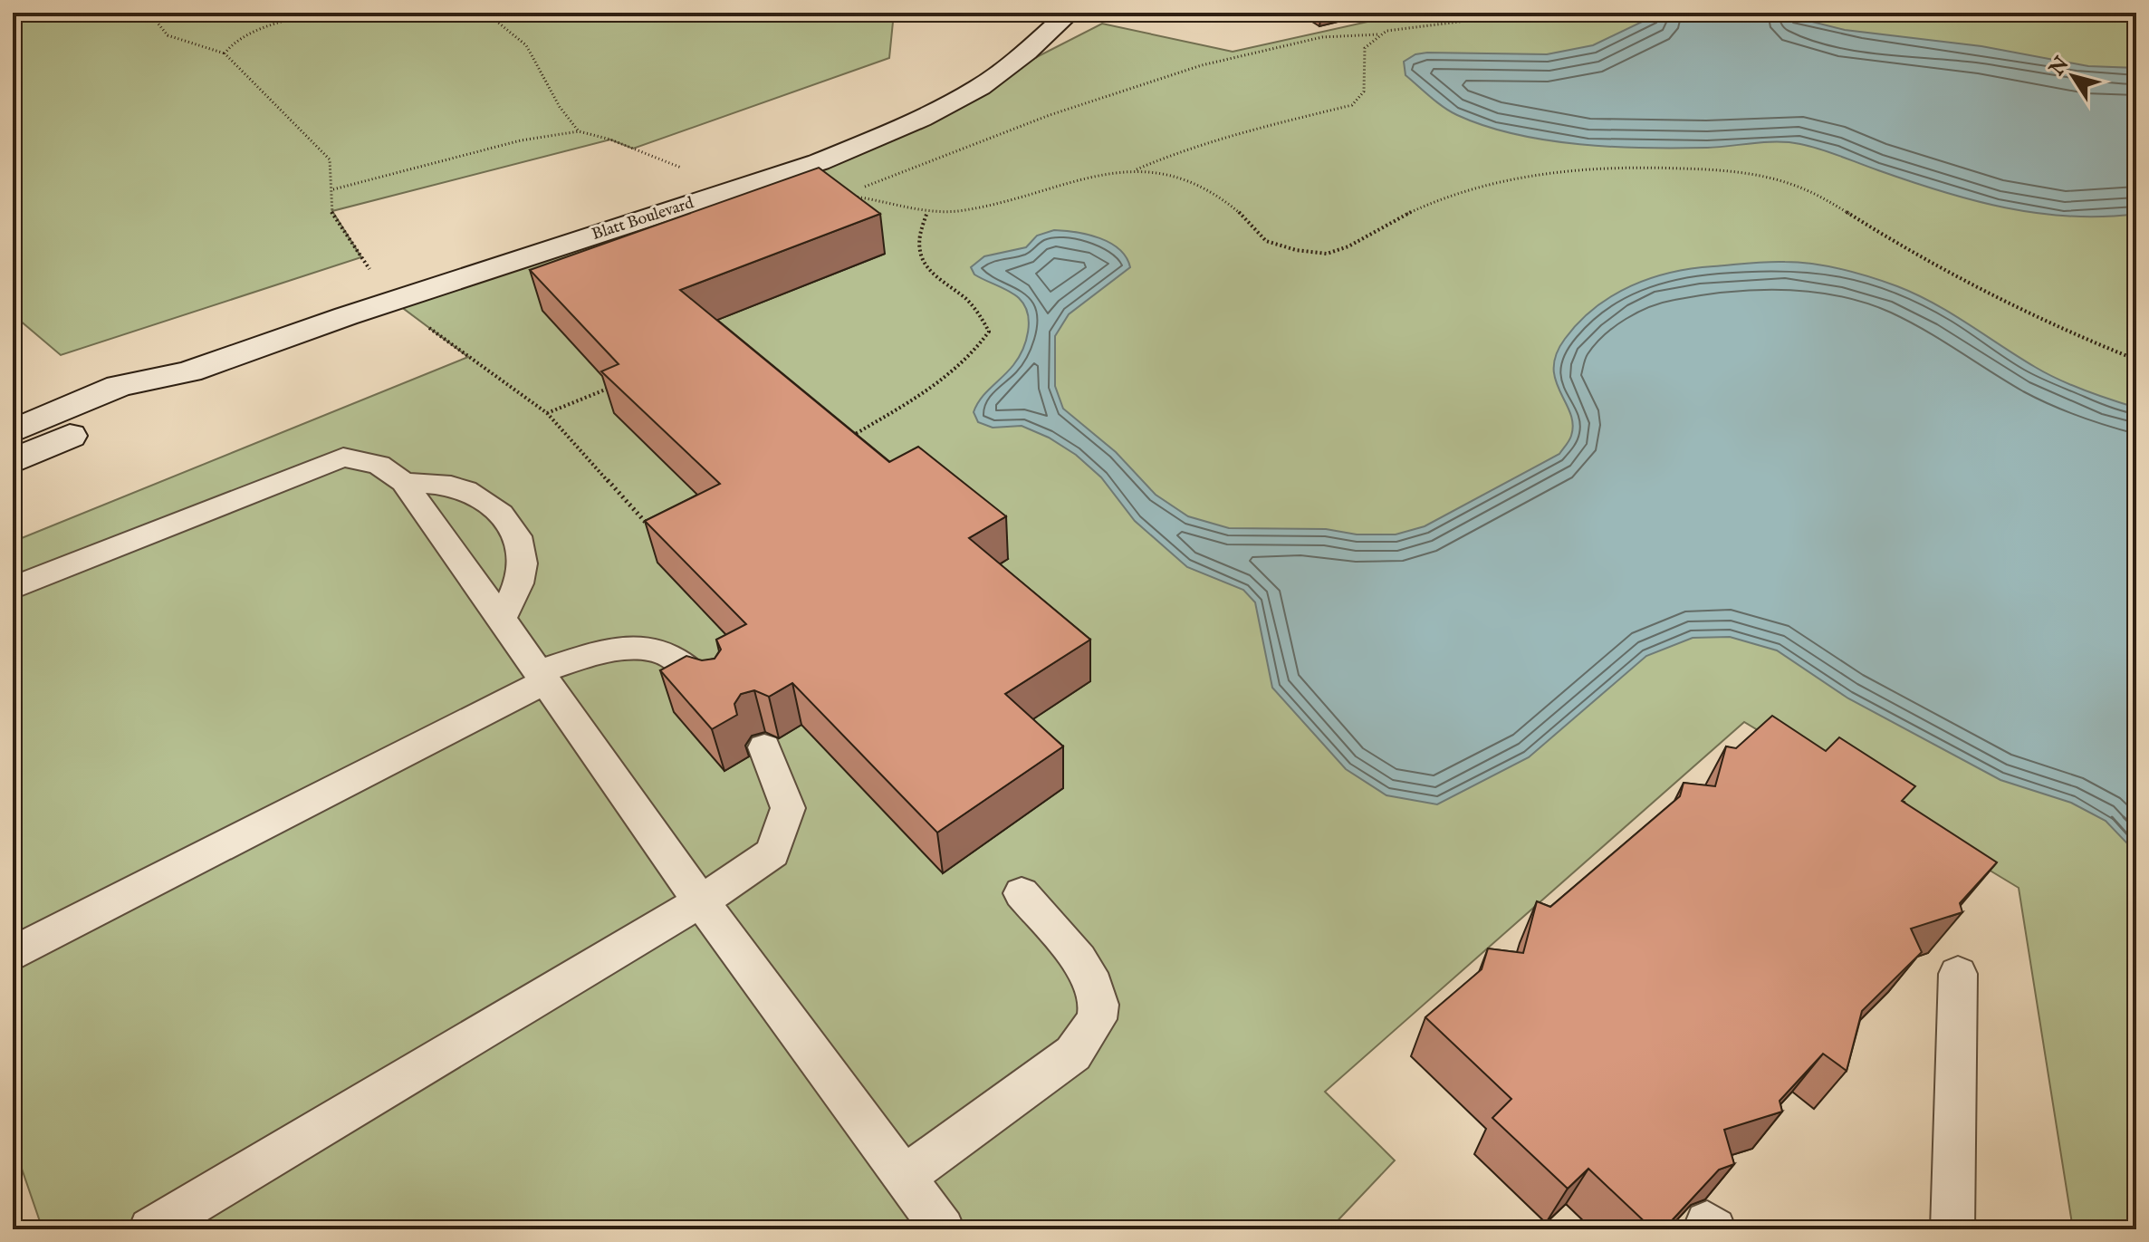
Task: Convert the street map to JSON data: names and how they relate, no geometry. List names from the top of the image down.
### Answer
{
  "streets": {
    "street": ["Blatt Boulevard"]
  },
  "north": "top left"
}
